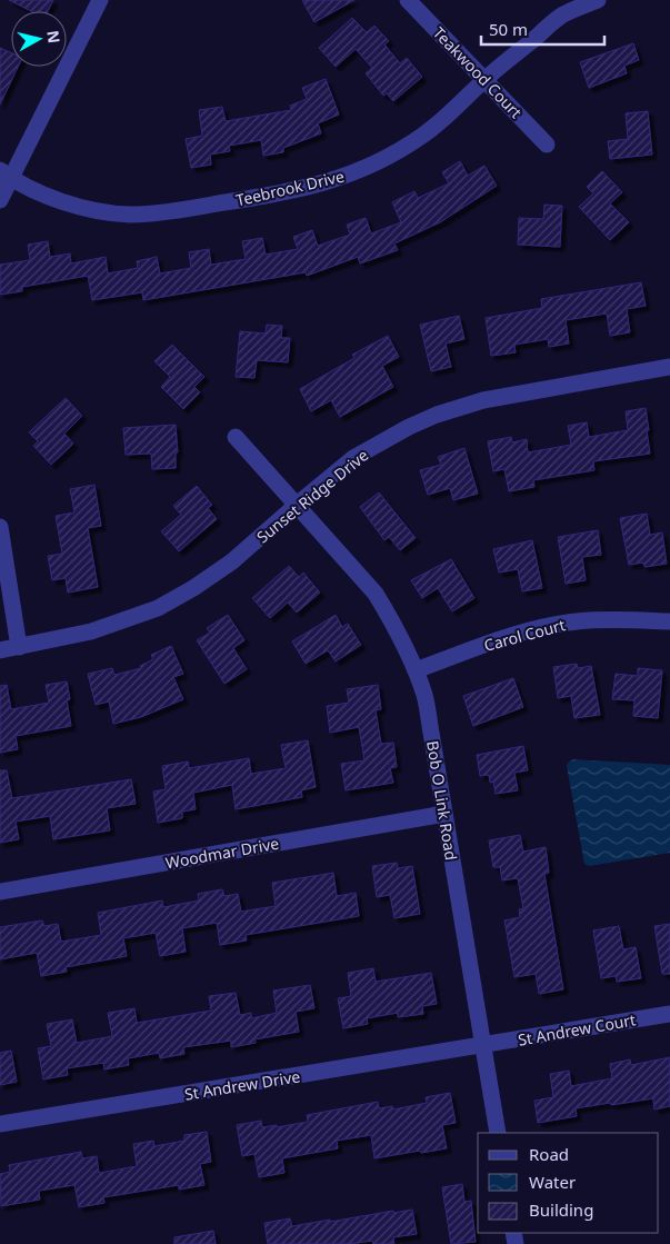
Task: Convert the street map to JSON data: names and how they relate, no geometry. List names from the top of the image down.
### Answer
{
  "streets": {
    "street": [
      "Teakwood Court",
      "Teebrook Drive",
      "Sunset Ridge Drive",
      "Carol Court",
      "Bob O Link Road",
      "Woodmar Drive",
      "St Andrew Court",
      "St Andrew Drive"
    ]
  },
  "crossings": [
    ["Teakwood Court", "Teebrook Drive"],
    ["Sunset Ridge Drive", "Bob O Link Road"],
    ["Carol Court", "Bob O Link Road"],
    ["Bob O Link Road", "Woodmar Drive"],
    ["Bob O Link Road", "St Andrew Court"],
    ["Bob O Link Road", "St Andrew Drive"],
    ["St Andrew Court", "St Andrew Drive"]
  ],
  "legend": ["Road", "Water", "Building"],
  "scale_bar": "50 m",
  "north": "right"
}
